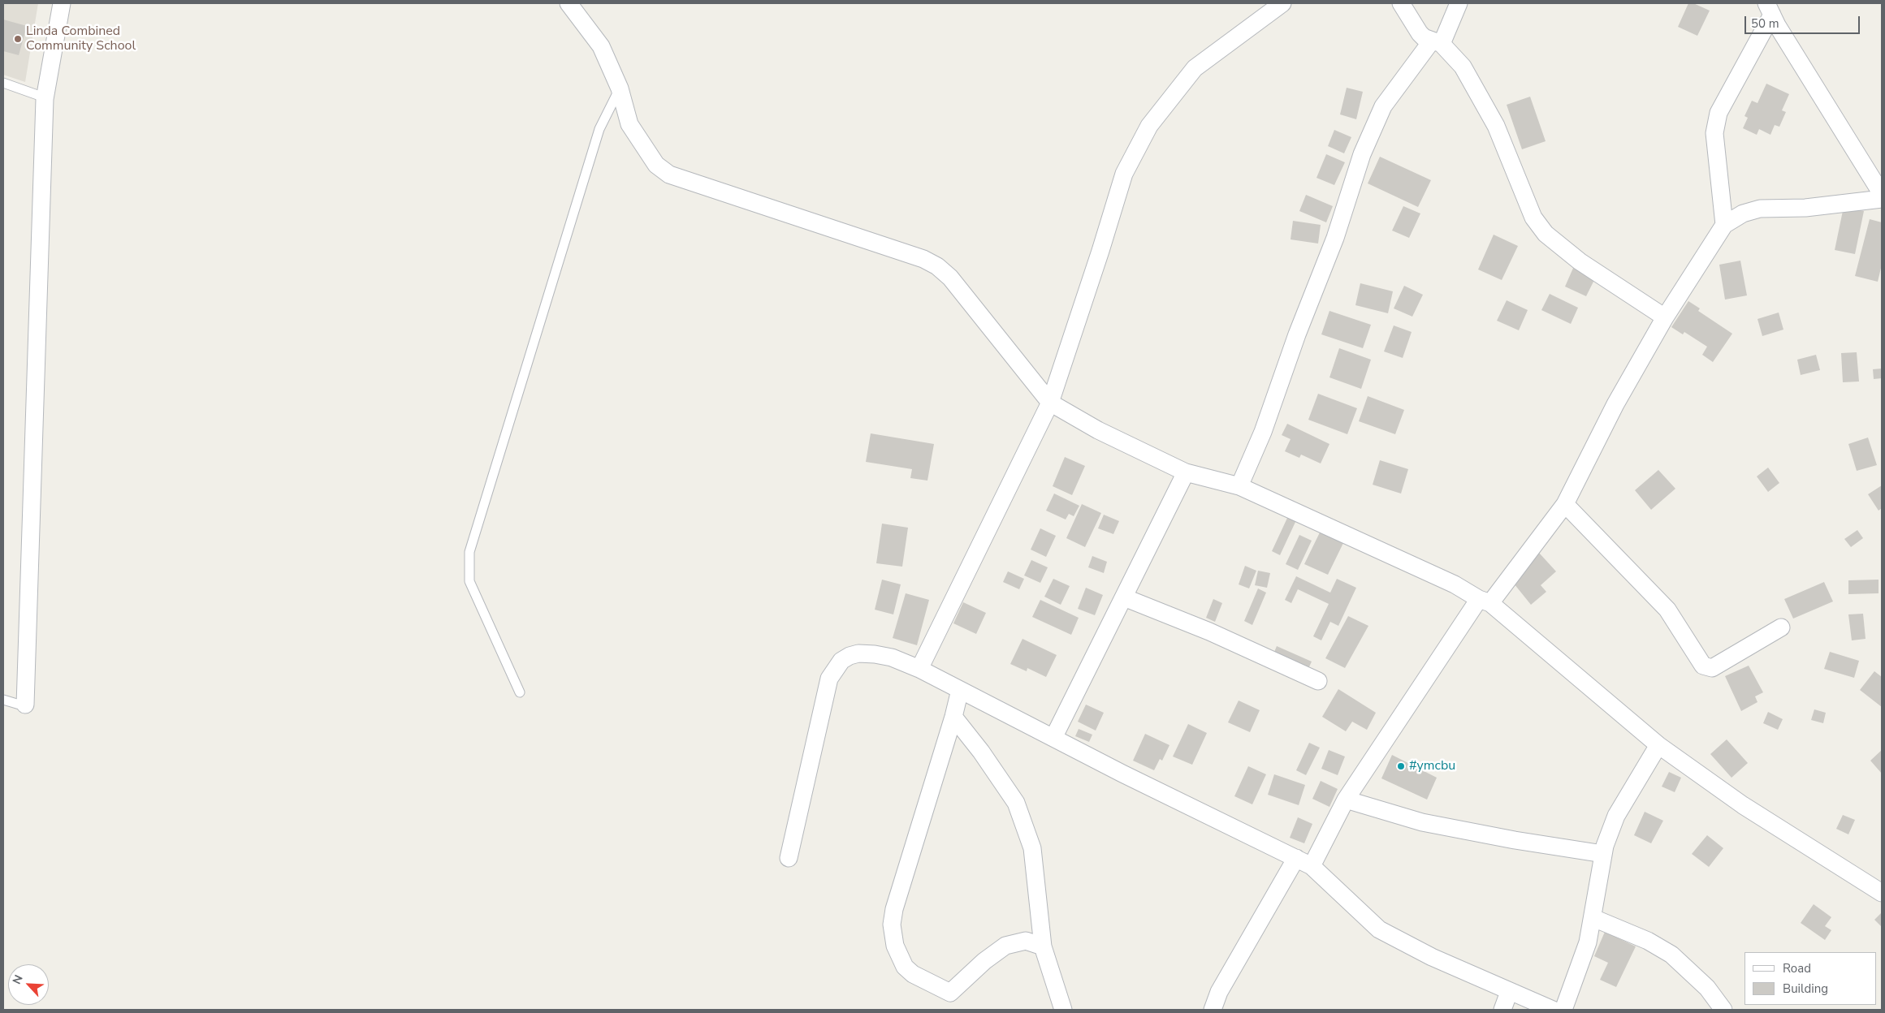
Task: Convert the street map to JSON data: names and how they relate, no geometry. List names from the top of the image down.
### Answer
{
  "places": ["Linda Combined Community School", "#ymcbu"],
  "legend": ["Road", "Building"],
  "scale_bar": "50 m",
  "north": "top left"
}
